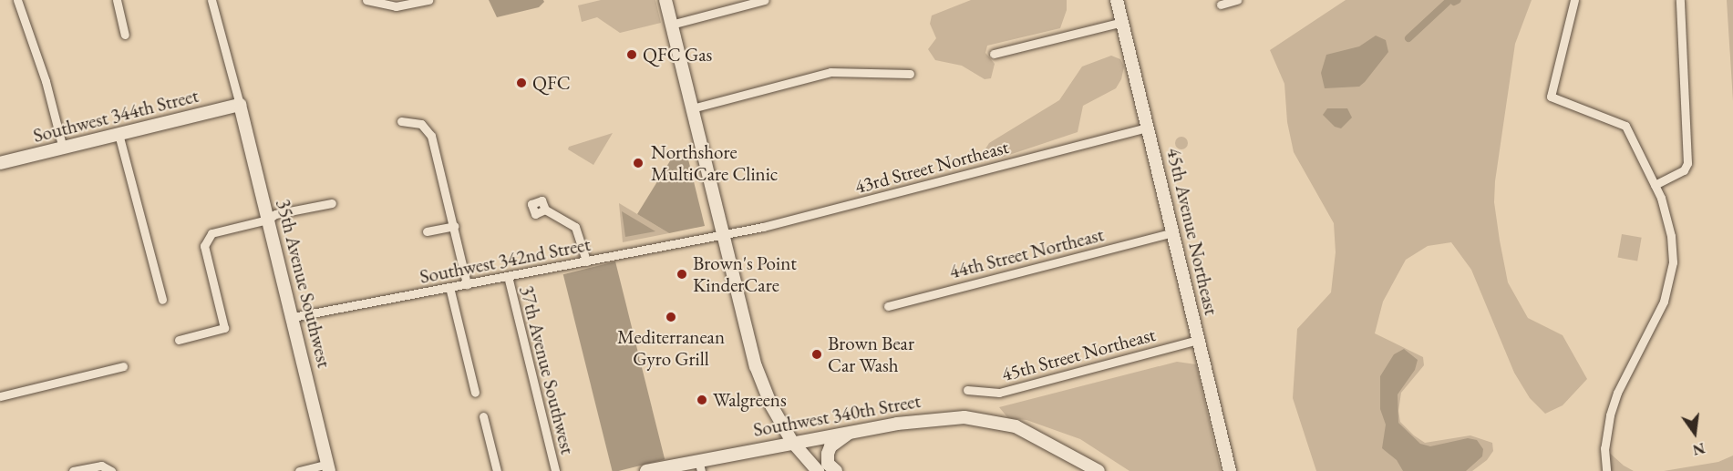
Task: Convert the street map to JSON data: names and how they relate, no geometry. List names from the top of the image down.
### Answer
{
  "streets": {
    "street": [
      "Southwest 344th Street",
      "43rd Street Northeast",
      "45th Avenue Northeast",
      "44th Street Northeast",
      "Southwest 342nd Street",
      "35th Avenue Southwest",
      "45th Street Northeast",
      "37th Avenue Southwest",
      "Southwest 340th Street"
    ]
  },
  "crossings": [
    ["Southwest 344th Street", "35th Avenue Southwest"],
    ["43rd Street Northeast", "45th Avenue Northeast"],
    ["43rd Street Northeast", "Southwest 342nd Street"],
    ["45th Avenue Northeast", "44th Street Northeast"],
    ["45th Avenue Northeast", "45th Street Northeast"],
    ["Southwest 342nd Street", "35th Avenue Southwest"],
    ["Southwest 342nd Street", "37th Avenue Southwest"]
  ],
  "places": [
    "QFC Gas",
    "QFC",
    "Northshore MultiCare Clinic",
    "Brown's Point KinderCare",
    "Mediterranean Gyro Grill",
    "Brown Bear Car Wash",
    "Walgreens"
  ],
  "north": "bottom"
}
